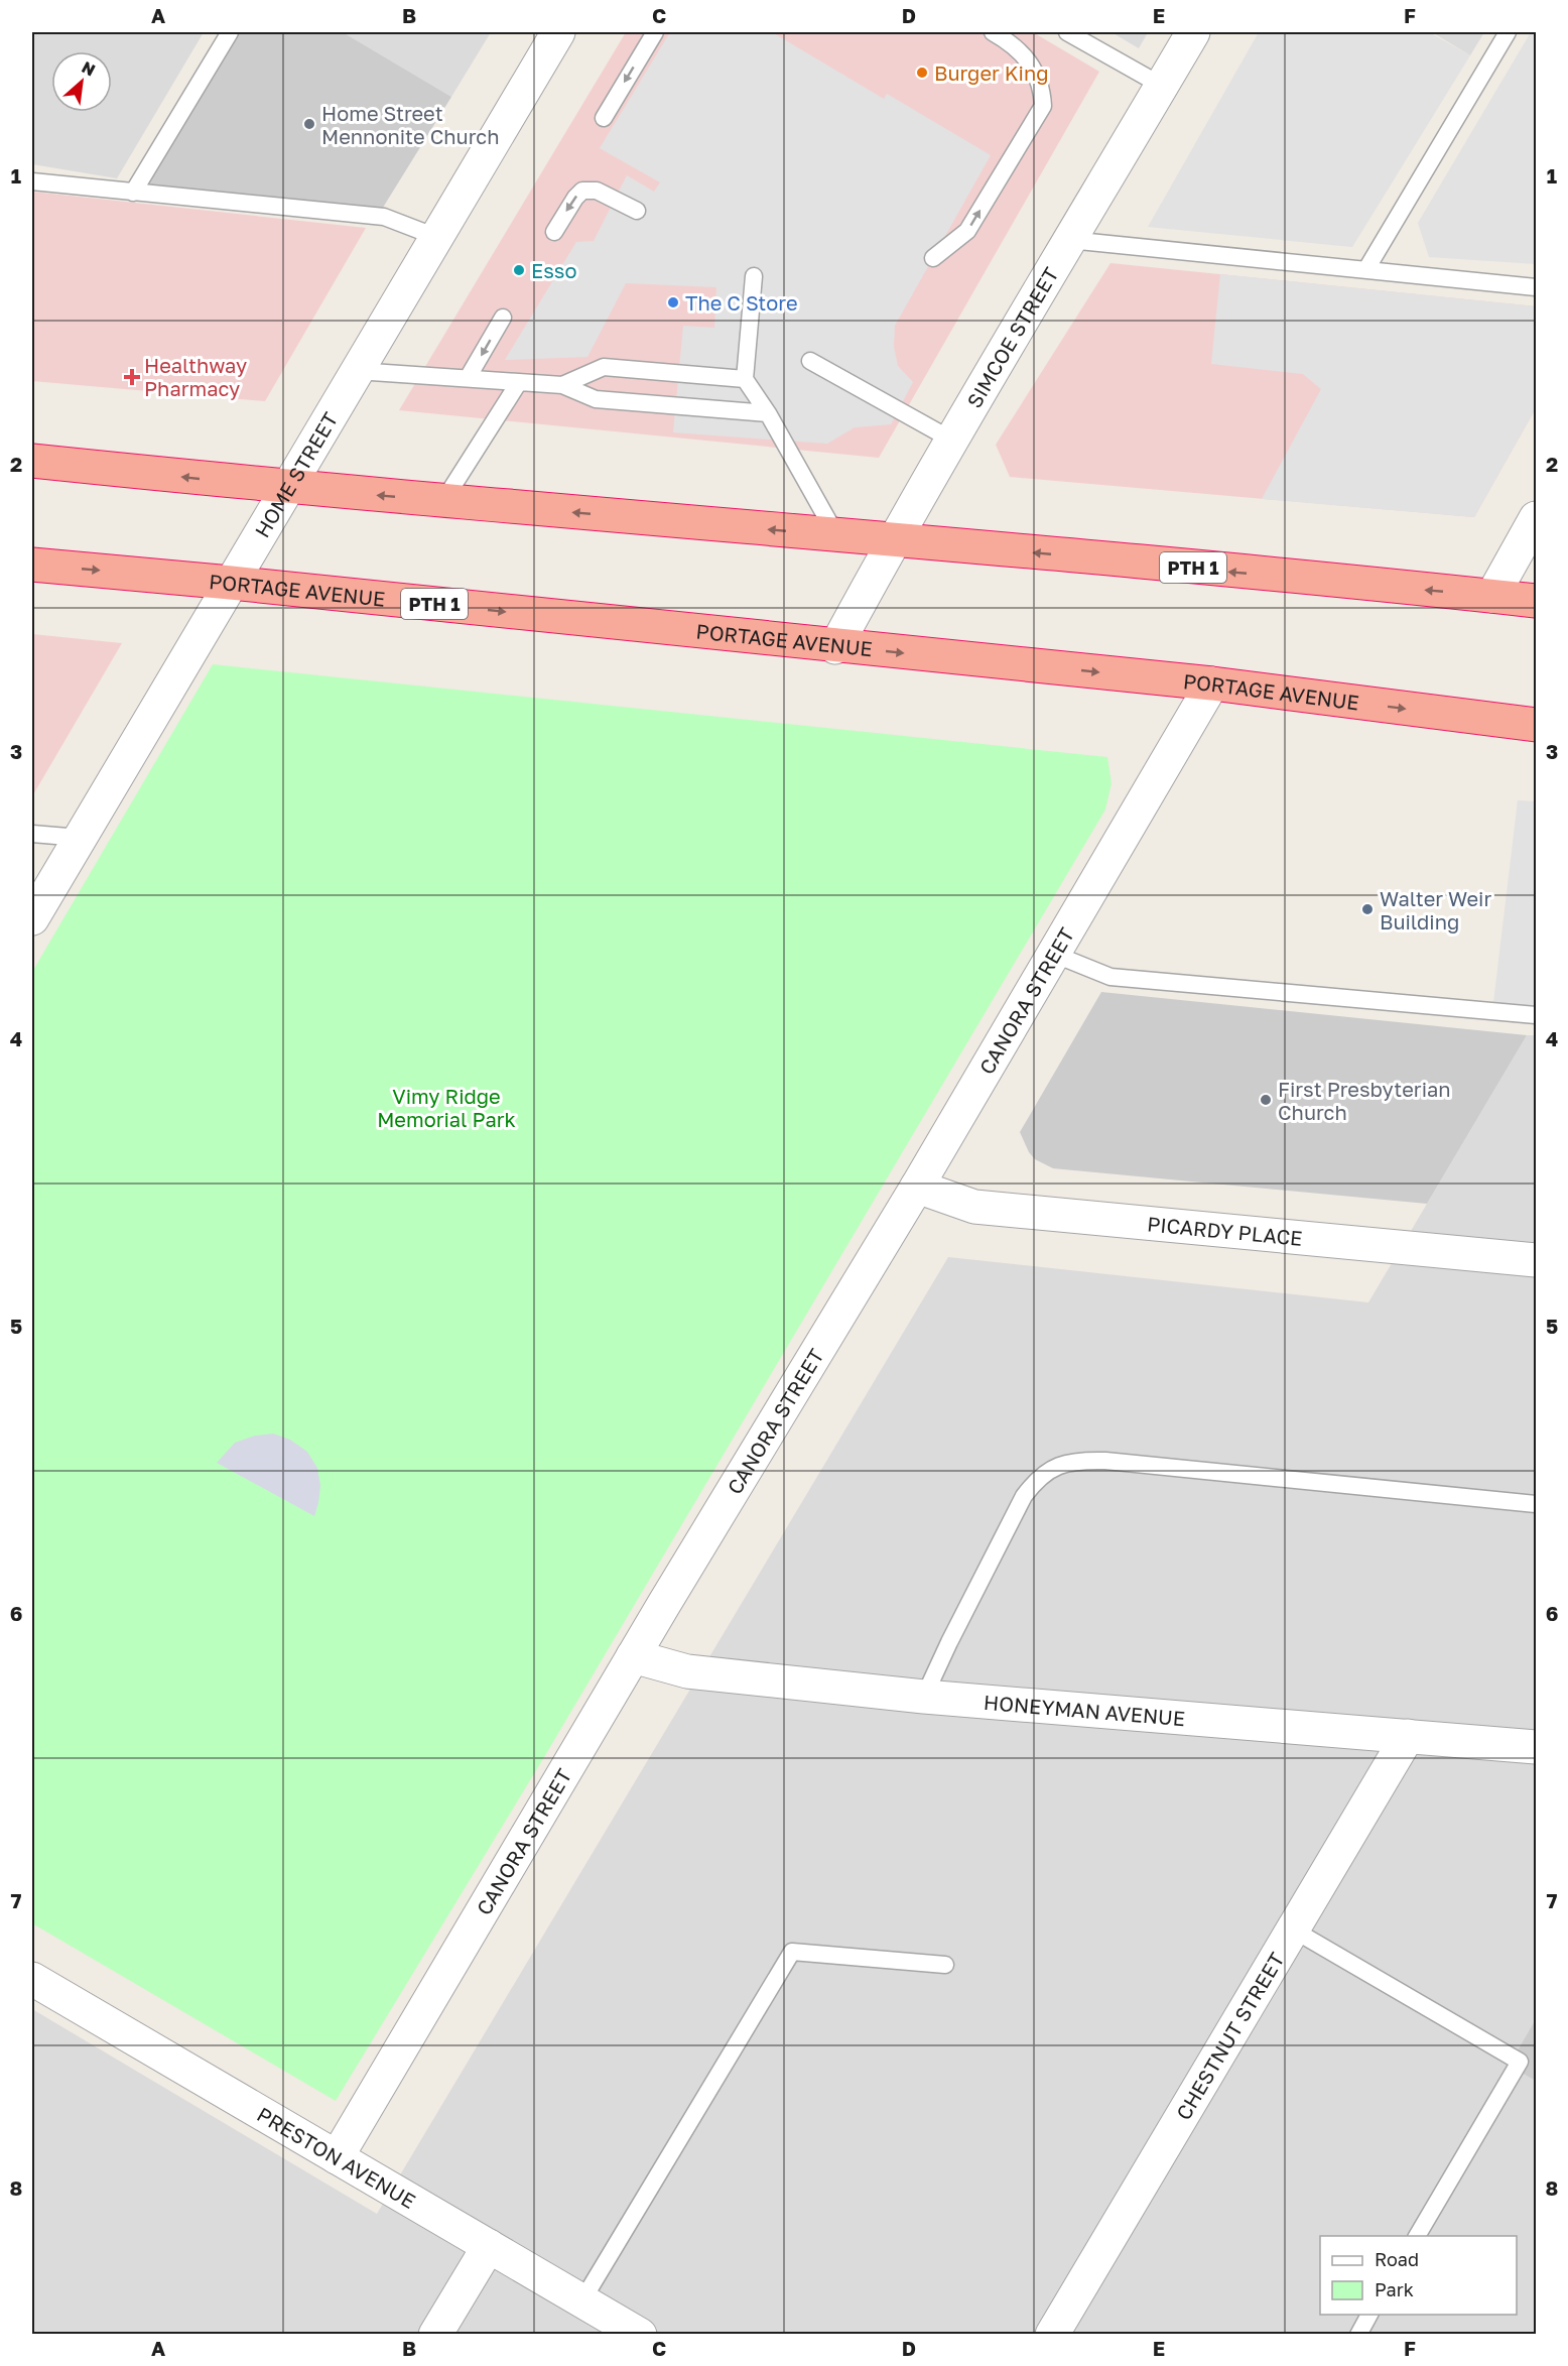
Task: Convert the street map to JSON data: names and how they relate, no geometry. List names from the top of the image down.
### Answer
{
  "streets": {
    "highway": ["PTH 1", "PORTAGE AVENUE"],
    "street": [
      "SIMCOE STREET",
      "HOME STREET",
      "CANORA STREET",
      "PICARDY PLACE",
      "HONEYMAN AVENUE",
      "CHESTNUT STREET",
      "PRESTON AVENUE"
    ]
  },
  "crossings": [
    ["SIMCOE STREET", "PTH 1"],
    ["SIMCOE STREET", "PORTAGE AVENUE"],
    ["HOME STREET", "PTH 1"],
    ["HOME STREET", "PORTAGE AVENUE"],
    ["PORTAGE AVENUE", "CANORA STREET"],
    ["CANORA STREET", "PICARDY PLACE"],
    ["CANORA STREET", "HONEYMAN AVENUE"],
    ["CANORA STREET", "PRESTON AVENUE"],
    ["HONEYMAN AVENUE", "CHESTNUT STREET"]
  ],
  "parks": ["Vimy Ridge Memorial Park"],
  "places": {
    "other": [
      "Burger King",
      "Home Street Mennonite Church",
      "Esso",
      "The C Store",
      "Walter Weir Building",
      "First Presbyterian Church"
    ],
    "health": ["Healthway Pharmacy"]
  },
  "legend": ["Road", "Park"],
  "north": "top right",
  "grid": {
    "columns": [
      "A",
      "B",
      "C",
      "D",
      "E",
      "F"
    ],
    "rows": [
      "1",
      "2",
      "3",
      "4",
      "5",
      "6",
      "7",
      "8"
    ]
  }
}
